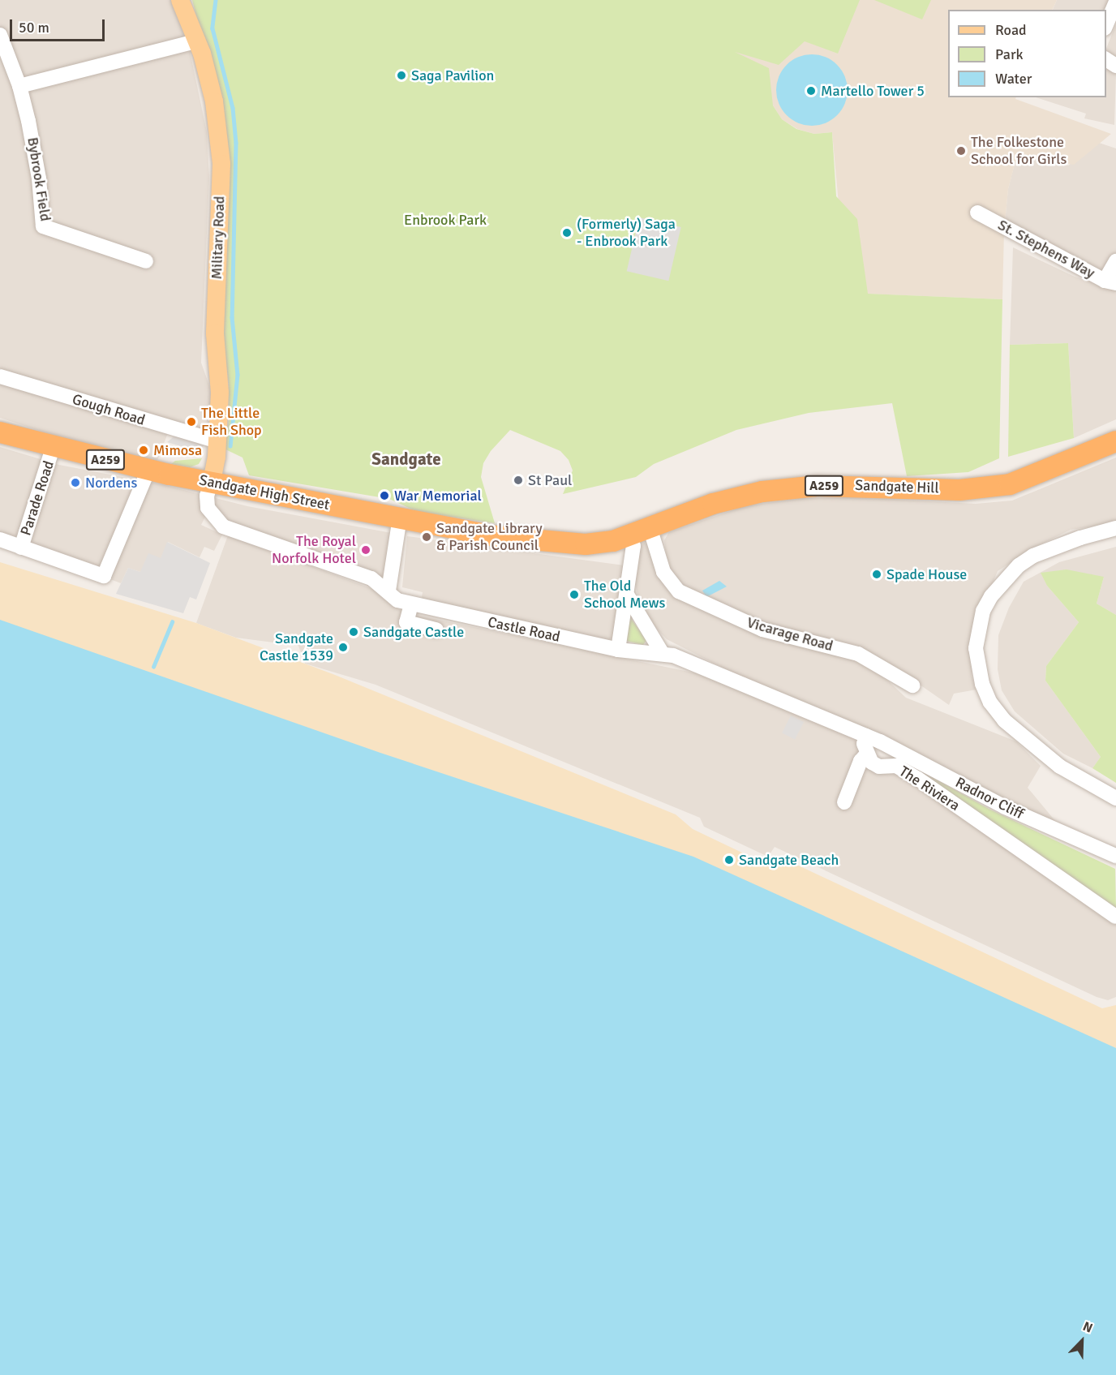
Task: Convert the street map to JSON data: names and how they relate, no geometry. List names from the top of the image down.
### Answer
{
  "streets": {
    "highway": ["A259", "Sandgate Hill", "Sandgate High Street"],
    "main road": ["Military Road"],
    "street": [
      "Bybrook Field",
      "St. Stephens Way",
      "Gough Road",
      "Parade Road",
      "Castle Road",
      "Vicarage Road",
      "The Riviera",
      "Radnor Cliff"
    ]
  },
  "crossings": [
    ["Military Road", "Gough Road"],
    ["Military Road", "Sandgate High Street"],
    ["Military Road", "Castle Road"],
    ["Sandgate Hill", "Sandgate High Street"],
    ["Sandgate Hill", "Vicarage Road"],
    ["Sandgate High Street", "Parade Road"],
    ["Sandgate High Street", "Castle Road"]
  ],
  "districts": ["Sandgate"],
  "parks": ["Enbrook Park"],
  "places": [
    "Saga Pavilion",
    "Martello Tower 5",
    "The Folkestone School for Girls",
    "(Formerly) Saga - Enbrook Park",
    "The Little Fish Shop",
    "Mimosa",
    "St Paul",
    "Nordens",
    "War Memorial",
    "Sandgate Library & Parish Council",
    "The Royal Norfolk Hotel",
    "Spade House",
    "The Old School Mews",
    "Sandgate Castle",
    "Sandgate Castle 1539",
    "Sandgate Beach"
  ],
  "legend": ["Road", "Park", "Water"],
  "scale_bar": "50 m",
  "north": "top right"
}
